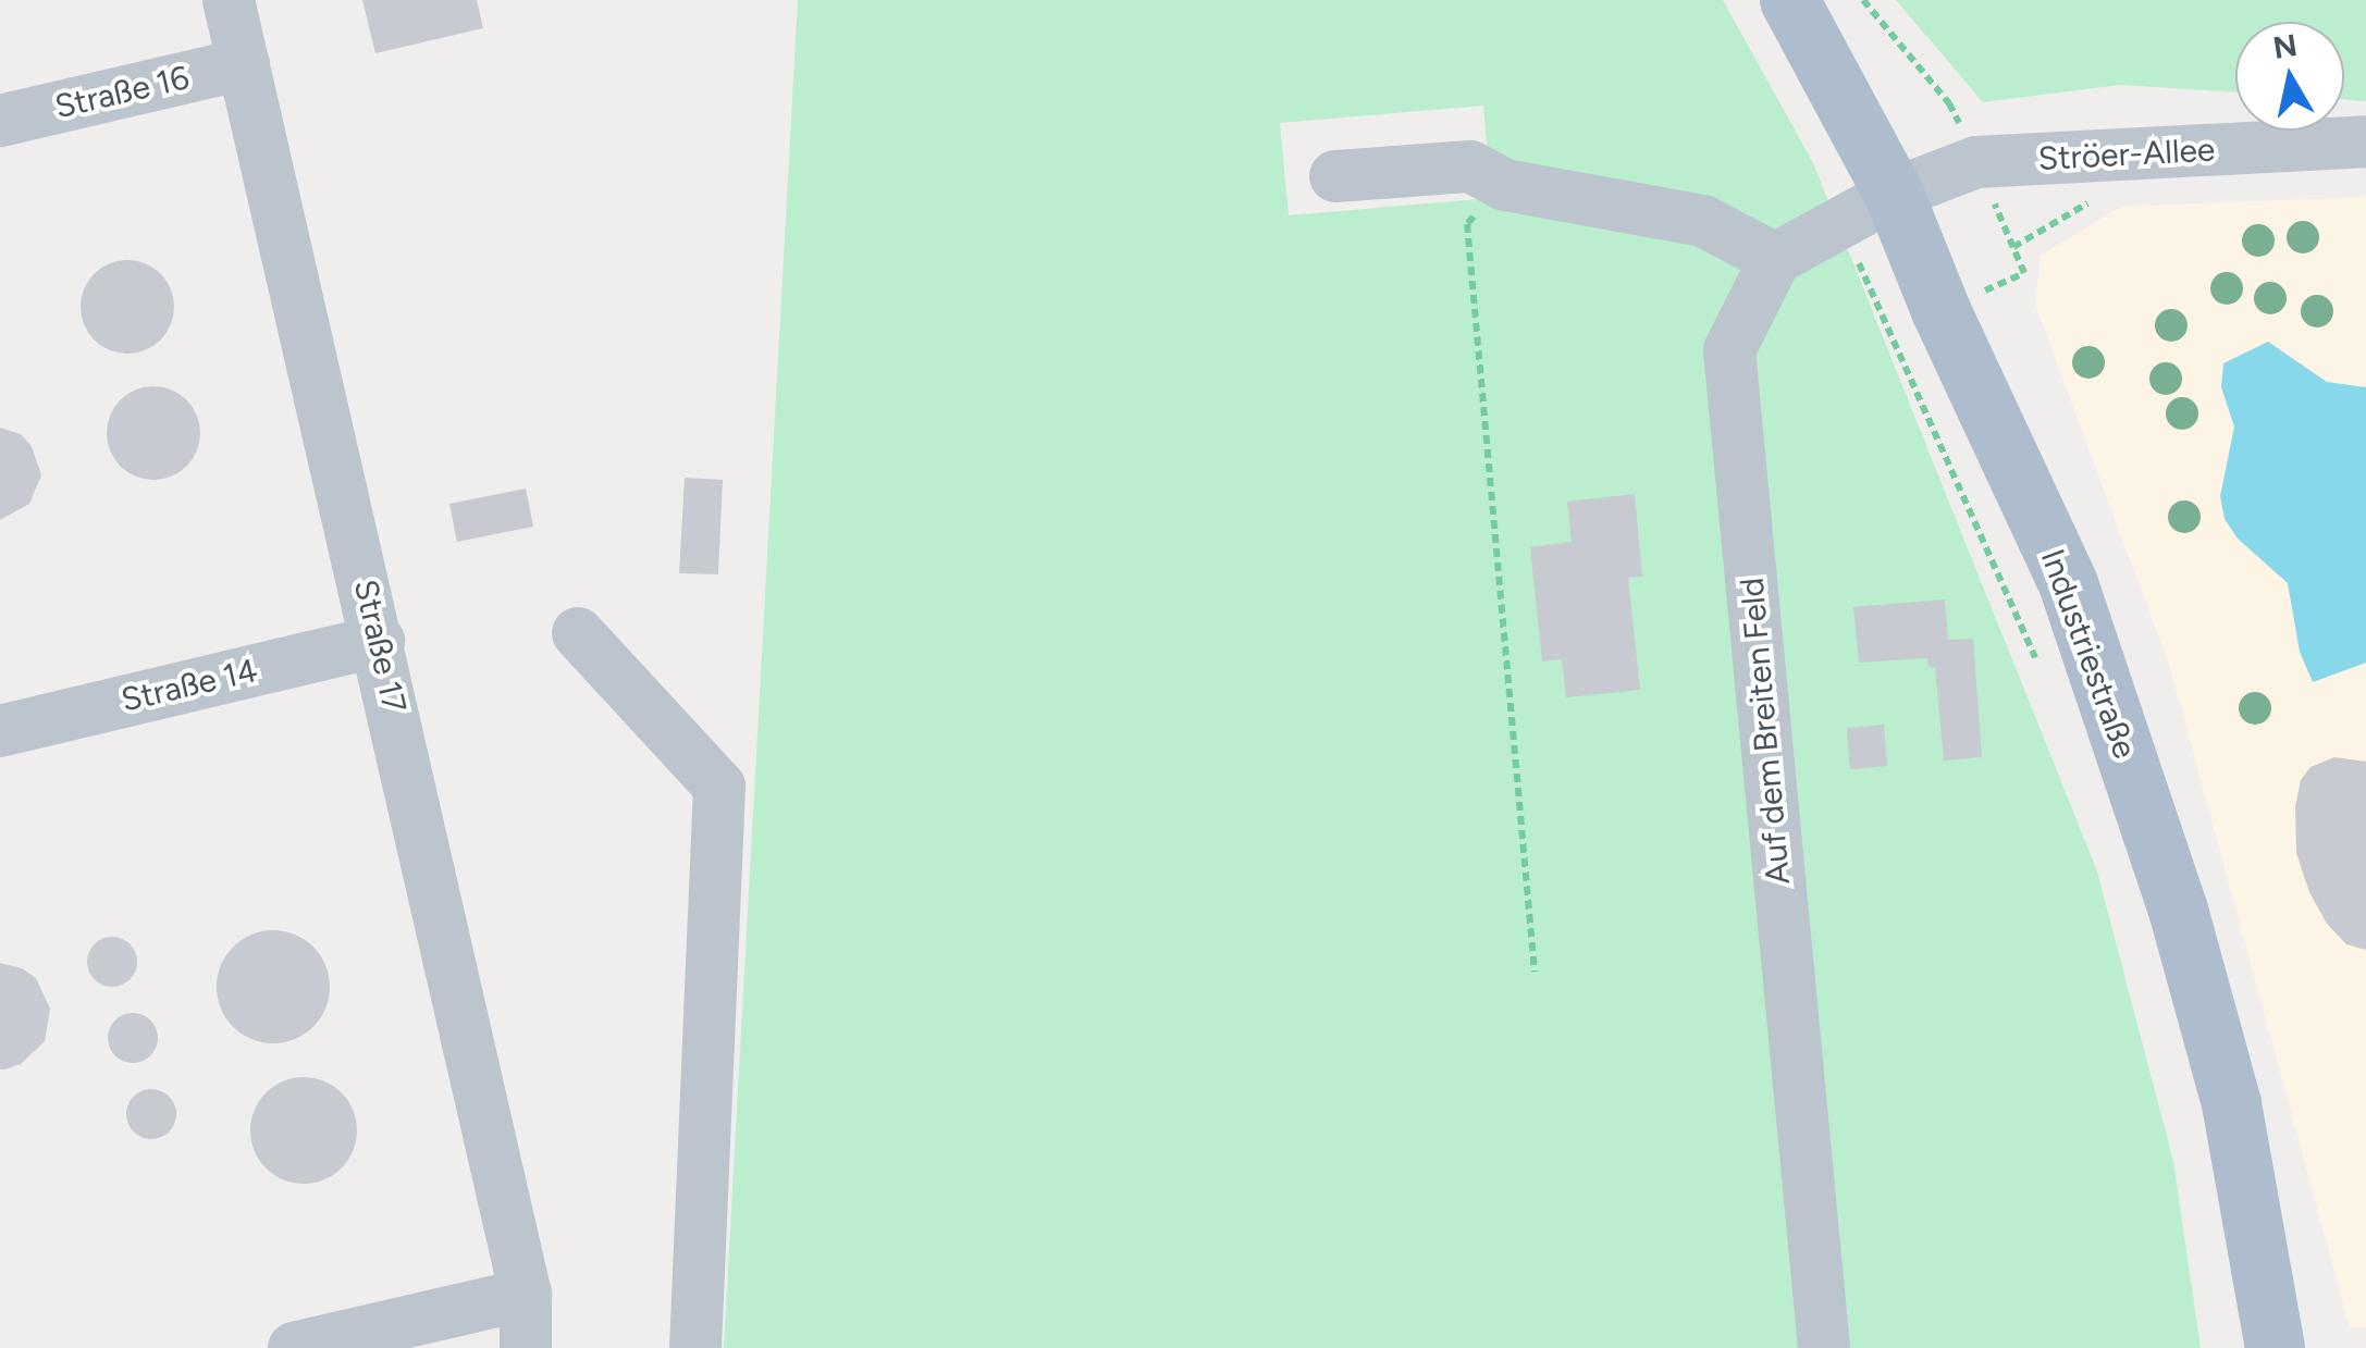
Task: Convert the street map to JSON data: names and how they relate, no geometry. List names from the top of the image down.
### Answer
{
  "streets": {
    "main road": ["Industriestraße"],
    "street": [
      "Straße 16",
      "Ströer-Allee",
      "Straße 17",
      "Straße 14",
      "Auf dem Breiten Feld"
    ]
  },
  "crossings": [
    ["Straße 16", "Straße 17"],
    ["Ströer-Allee", "Industriestraße"],
    ["Straße 17", "Straße 14"]
  ],
  "north": "top"
}
